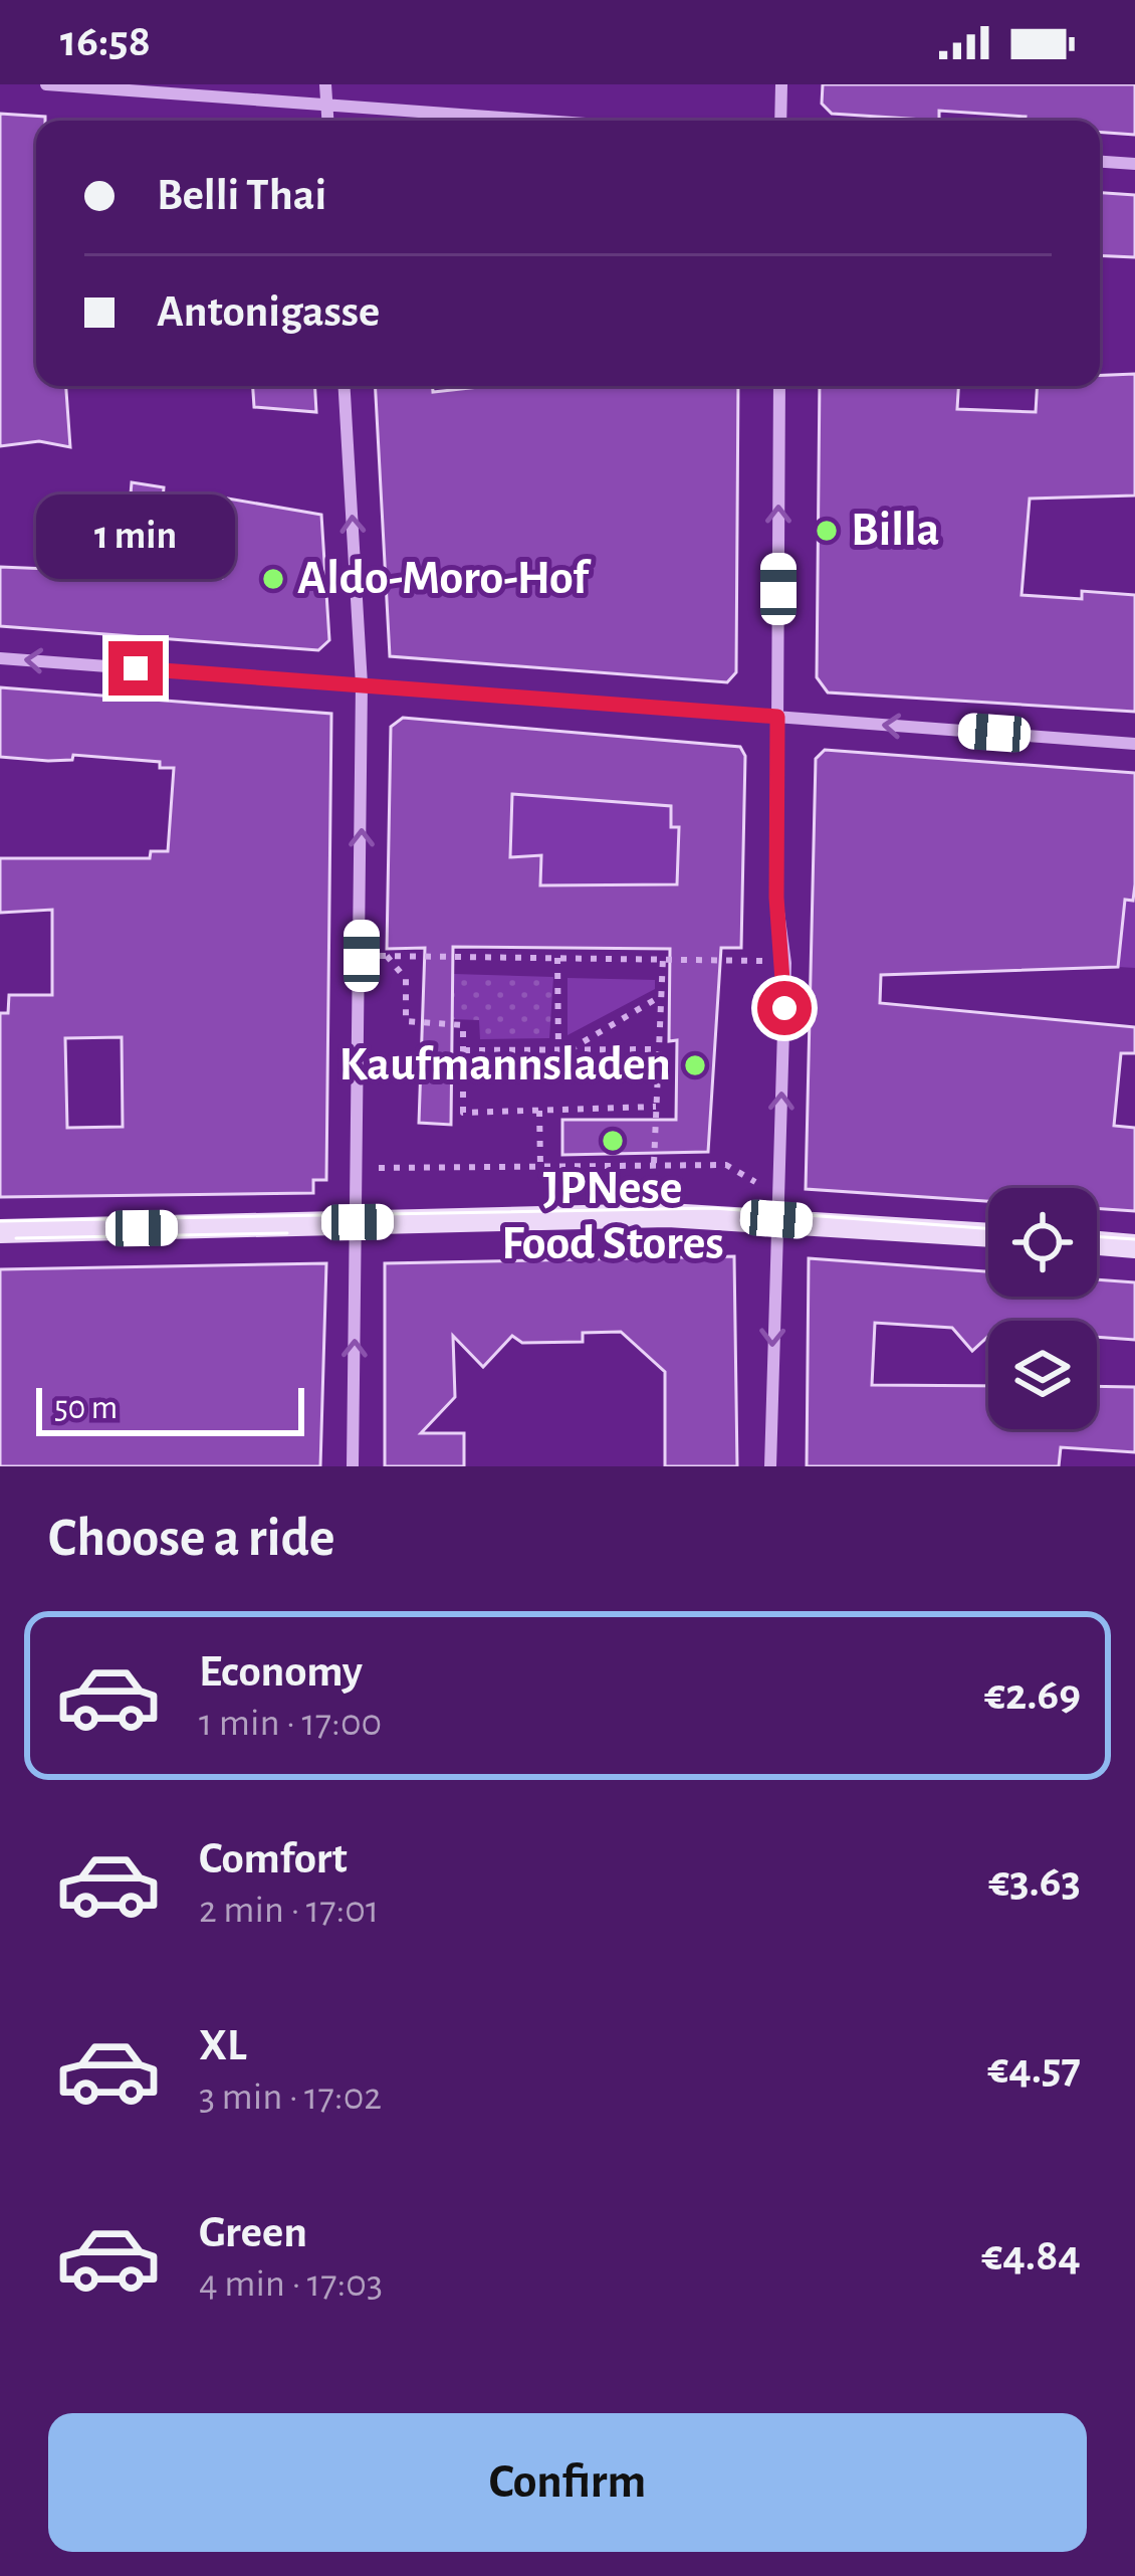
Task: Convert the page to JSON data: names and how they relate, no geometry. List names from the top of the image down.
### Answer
{
  "places": [
    "Billa",
    "Aldo-Moro-Hof",
    "Kaufmannsladen",
    "JPNese Food Stores"
  ],
  "scale_bar": "50 m",
  "page": {
    "status": "16:58",
    "banner": ["Belli Thai", "Antonigasse"],
    "bubble": "1 min",
    "scale": "50 m",
    "heading": "Choose a ride",
    "list": [
      {
        "name": "Economy",
        "note": "1 min · 17:00",
        "value": "€2.69"
      },
      {
        "name": "Comfort",
        "note": "2 min · 17:01",
        "value": "€3.63"
      },
      {
        "name": "XL",
        "note": "3 min · 17:02",
        "value": "€4.57"
      },
      {
        "name": "Green",
        "note": "4 min · 17:03",
        "value": "€4.84"
      }
    ],
    "buttons": "Confirm"
  }
}
